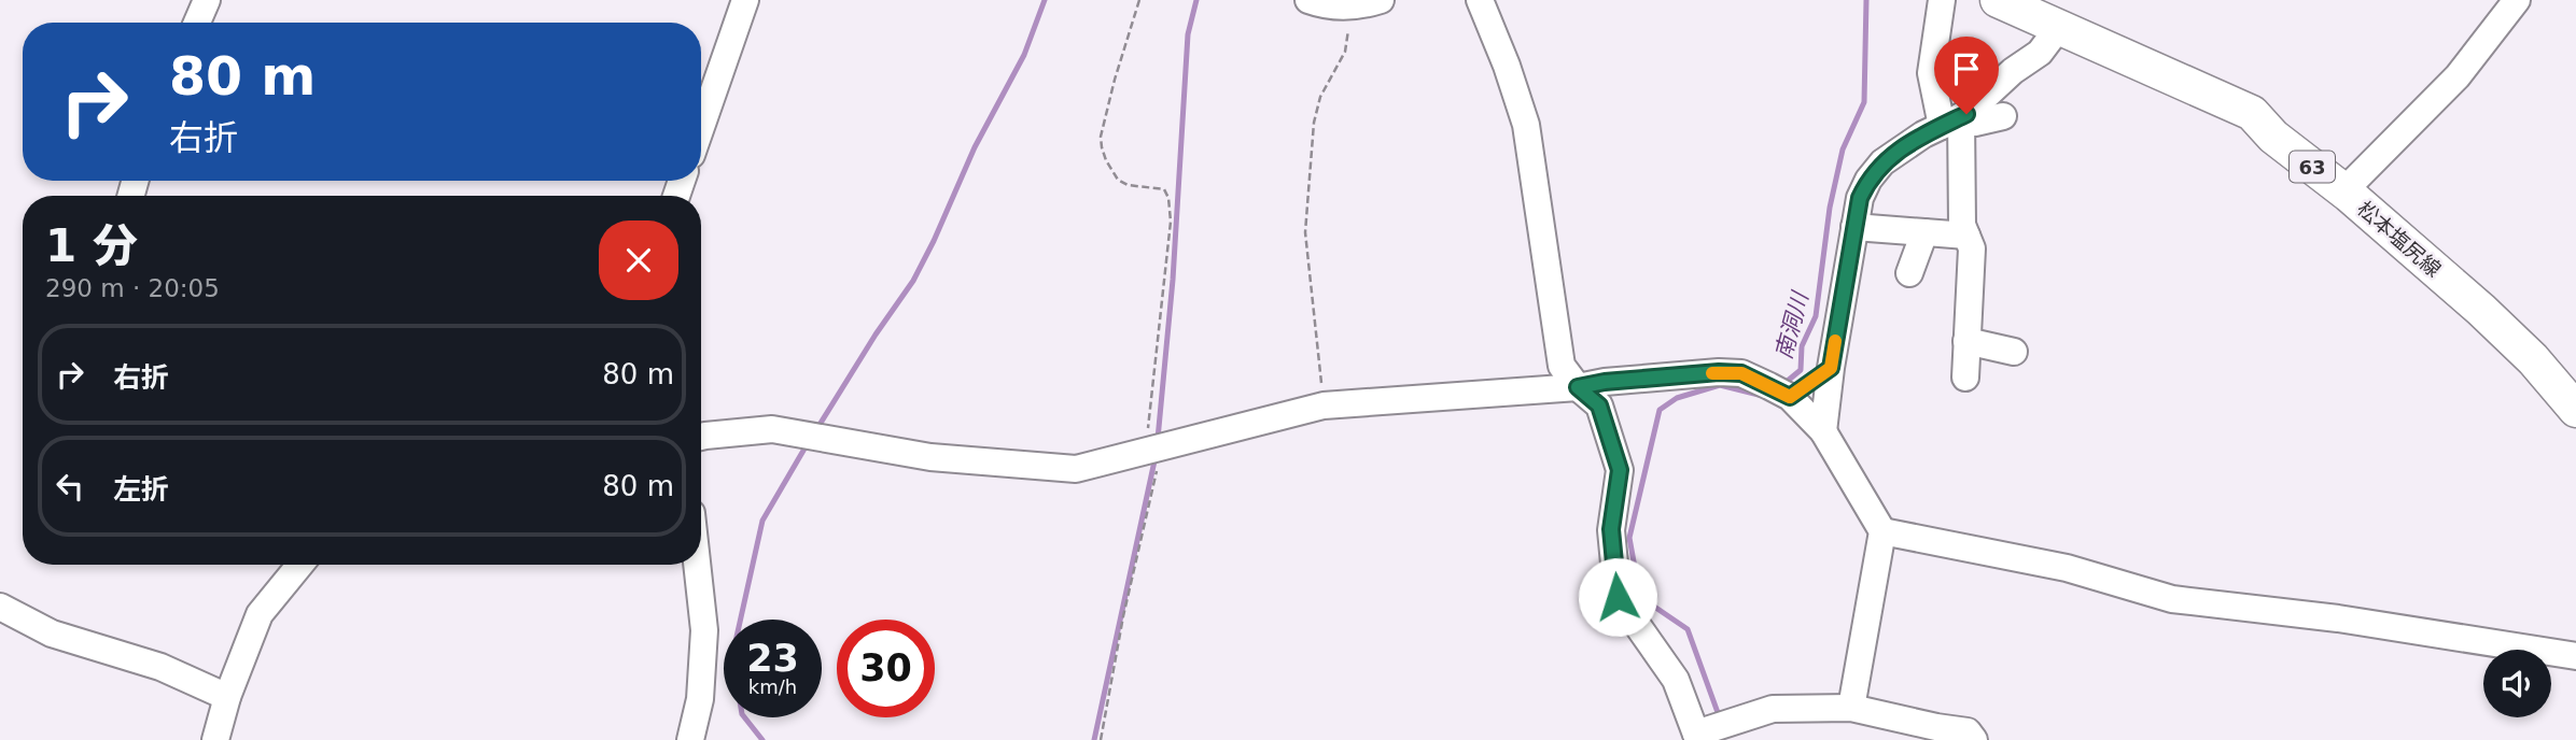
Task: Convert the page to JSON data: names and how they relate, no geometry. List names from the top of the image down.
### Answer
{
  "streets": {
    "main road": ["63", "松本塩尻線"]
  },
  "water": ["南洞川"],
  "page": {
    "turn": ["80 m", "右折"],
    "heading": ["1 分", "290 m · 20:05"],
    "list": [
      {
        "name": "右折",
        "value": "80 m"
      },
      {
        "name": "左折",
        "value": "80 m"
      }
    ],
    "speed": "23 km/h",
    "limit": "30"
  }
}
